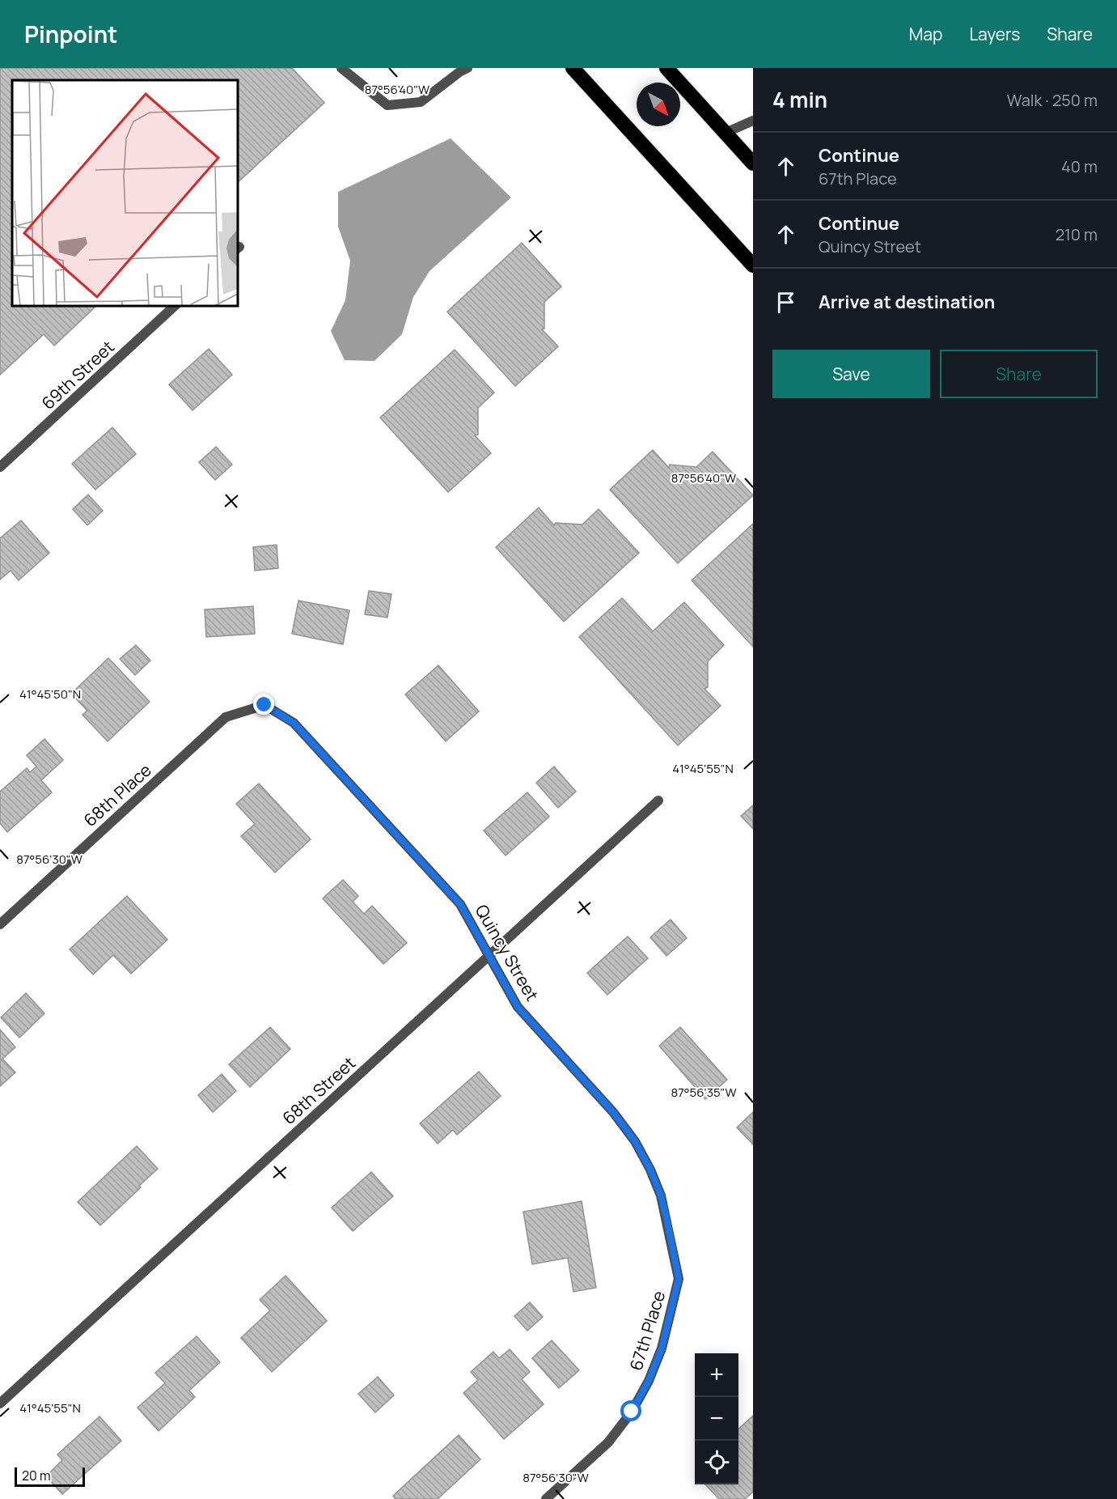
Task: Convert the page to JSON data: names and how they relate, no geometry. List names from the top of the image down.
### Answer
{
  "streets": {
    "street": [
      "69th Street",
      "68th Place",
      "Quincy Street",
      "68th Street",
      "67th Place"
    ]
  },
  "crossings": [
    ["68th Place", "Quincy Street"],
    ["Quincy Street", "68th Street"],
    ["Quincy Street", "67th Place"]
  ],
  "scale_bar": "20 m",
  "north": "bottom right",
  "page": {
    "header": "Pinpoint",
    "nav": ["Map", "Layers", "Share"],
    "heading": ["4 min", "Walk · 250 m"],
    "list": [
      ["Continue", "67th Place", "40 m"],
      ["Continue", "Quincy Street", "210 m"],
      "Arrive at destination"
    ],
    "buttons": ["Save", "Share"],
    "map_buttons": ["+", "−"],
    "scale": "20 m"
  },
  "coordinates": [
    "87°56'40\"W",
    "41°45'50\"N",
    "41°45'55\"N",
    "87°56'30\"W",
    "87°56'35\"W"
  ]
}
